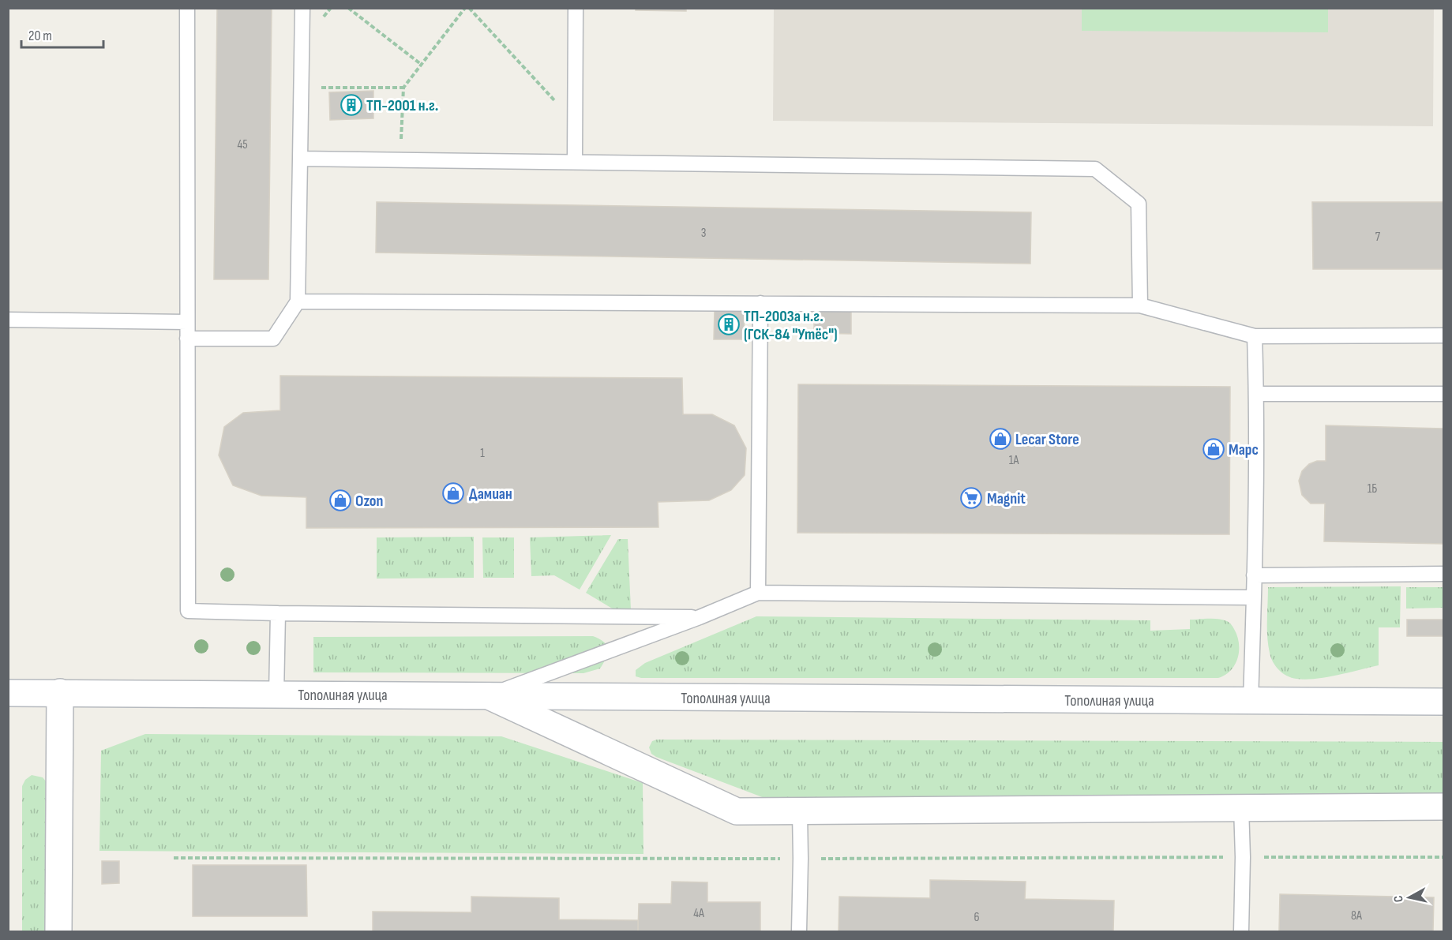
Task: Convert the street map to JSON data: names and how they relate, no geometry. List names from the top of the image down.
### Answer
{
  "streets": {
    "main road": ["Тополиная улица"]
  },
  "places": {
    "building": ["ТП-2001 н.г.", "ТП-2003а н.г. (ГСК-84 \"Утёс\")"],
    "shop": [
      "Lecar Store",
      "Марс",
      "Дамиан",
      "Ozon"
    ],
    "supermarket": ["Magnit"]
  },
  "house_numbers": [
    "45",
    "3",
    "7",
    "1",
    "1А",
    "1Б",
    "4А",
    "8А",
    "6"
  ],
  "scale_bar": "20 m",
  "north": "left"
}
